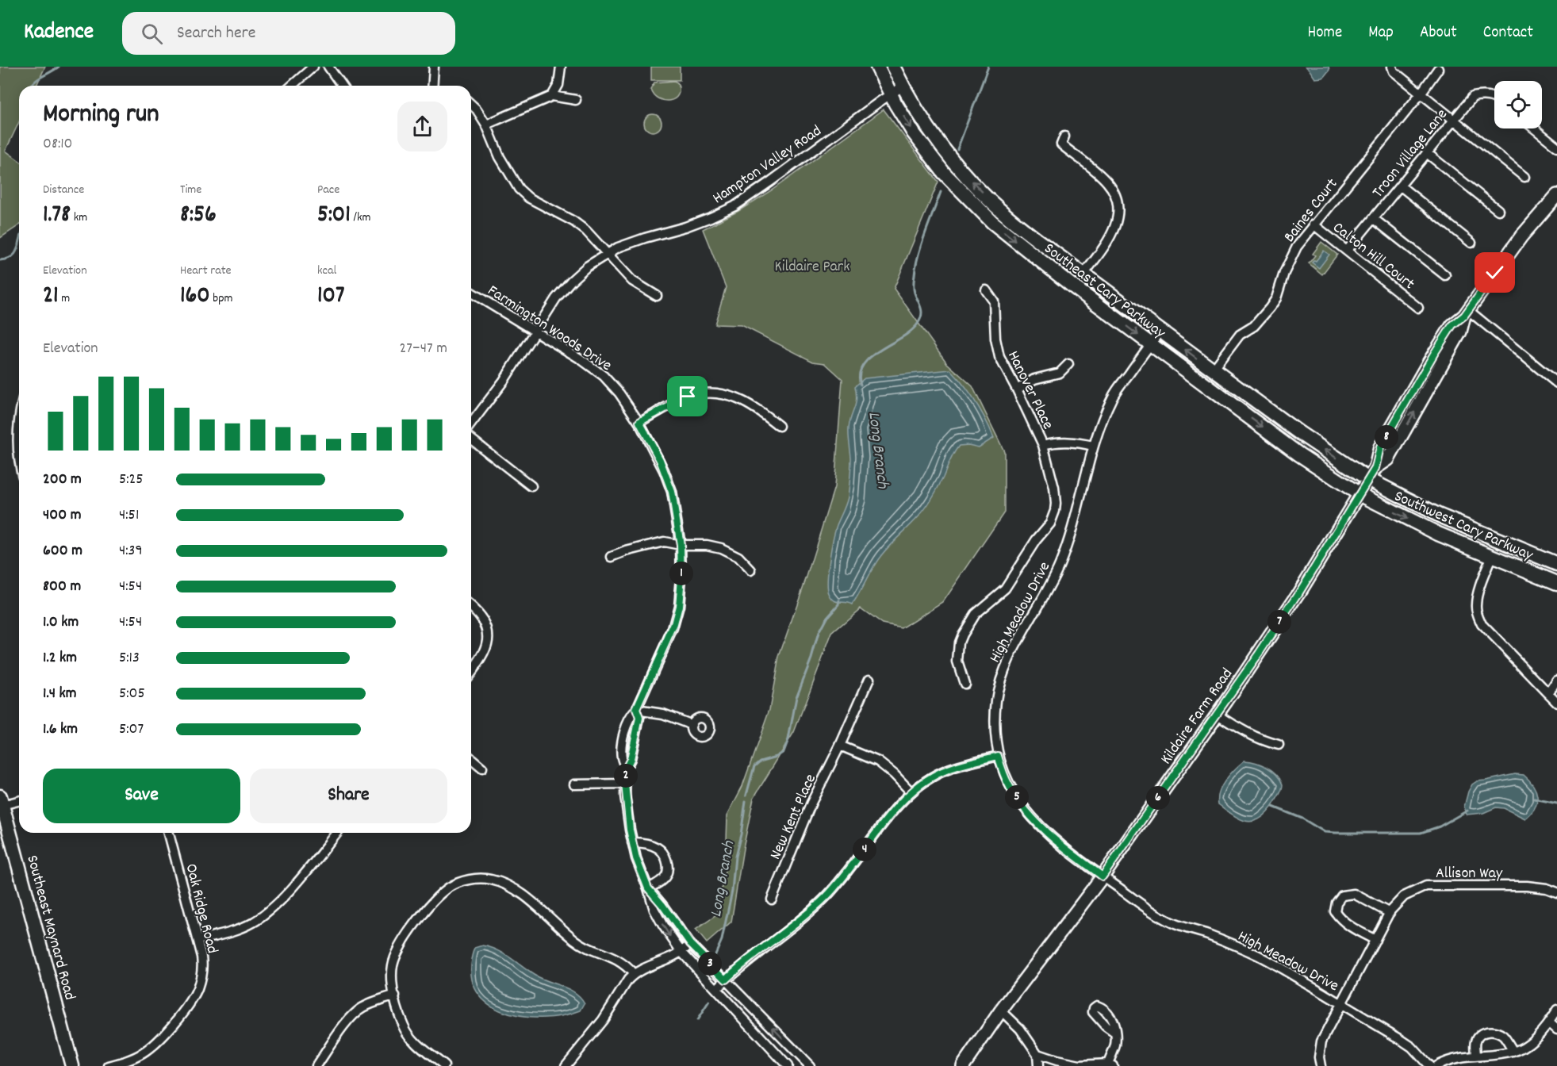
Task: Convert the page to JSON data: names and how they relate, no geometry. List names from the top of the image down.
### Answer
{
  "streets": {
    "main road": [
      "Southeast Cary Parkway",
      "Southwest Cary Parkway",
      "Kildaire Farm Road",
      "Southeast Maynard Road"
    ],
    "street": [
      "Troon Village Lane",
      "Hampton Valley Road",
      "Baines Court",
      "Calton Hill Court",
      "Farmington Woods Drive",
      "Hanover Place",
      "High Meadow Drive",
      "New Kent Place",
      "Allison Way",
      "Oak Ridge Road"
    ]
  },
  "crossings": [
    ["Troon Village Lane", "Calton Hill Court"],
    ["Hampton Valley Road", "Southeast Cary Parkway"],
    ["Hampton Valley Road", "Farmington Woods Drive"],
    ["Baines Court", "Calton Hill Court"],
    ["Baines Court", "Southeast Cary Parkway"],
    ["Southeast Cary Parkway", "Southwest Cary Parkway"],
    ["Southeast Cary Parkway", "High Meadow Drive"],
    ["Southeast Cary Parkway", "Kildaire Farm Road"],
    ["Hanover Place", "High Meadow Drive"],
    ["Southwest Cary Parkway", "Kildaire Farm Road"],
    ["High Meadow Drive", "Kildaire Farm Road"],
    ["High Meadow Drive", "Allison Way"]
  ],
  "water": ["Long Branch"],
  "parks": ["Kildaire Park"],
  "page": {
    "header": "Kadence",
    "search": "Search here",
    "nav": [
      "Home",
      "Map",
      "About",
      "Contact"
    ],
    "heading": ["Morning run", "08:10"],
    "stats": [
      ["Distance", "1.78 km"],
      ["Time", "8:56"],
      ["Pace", "5:01 /km"],
      ["Elevation", "21 m"],
      ["Heart rate", "160 bpm"],
      ["kcal", "107"]
    ],
    "chart": ["Elevation", "27–47 m"],
    "pins": [
      "8",
      "1",
      "7",
      "2",
      "5",
      "6",
      "4",
      "3"
    ],
    "list": [
      {
        "name": "200 m",
        "note": "5:25"
      },
      {
        "name": "400 m",
        "note": "4:51"
      },
      {
        "name": "600 m",
        "note": "4:39"
      },
      {
        "name": "800 m",
        "note": "4:54"
      },
      {
        "name": "1.0 km",
        "note": "4:54"
      },
      {
        "name": "1.2 km",
        "note": "5:13"
      },
      {
        "name": "1.4 km",
        "note": "5:05"
      },
      {
        "name": "1.6 km",
        "note": "5:07"
      }
    ],
    "buttons": ["Save", "Share"]
  }
}
